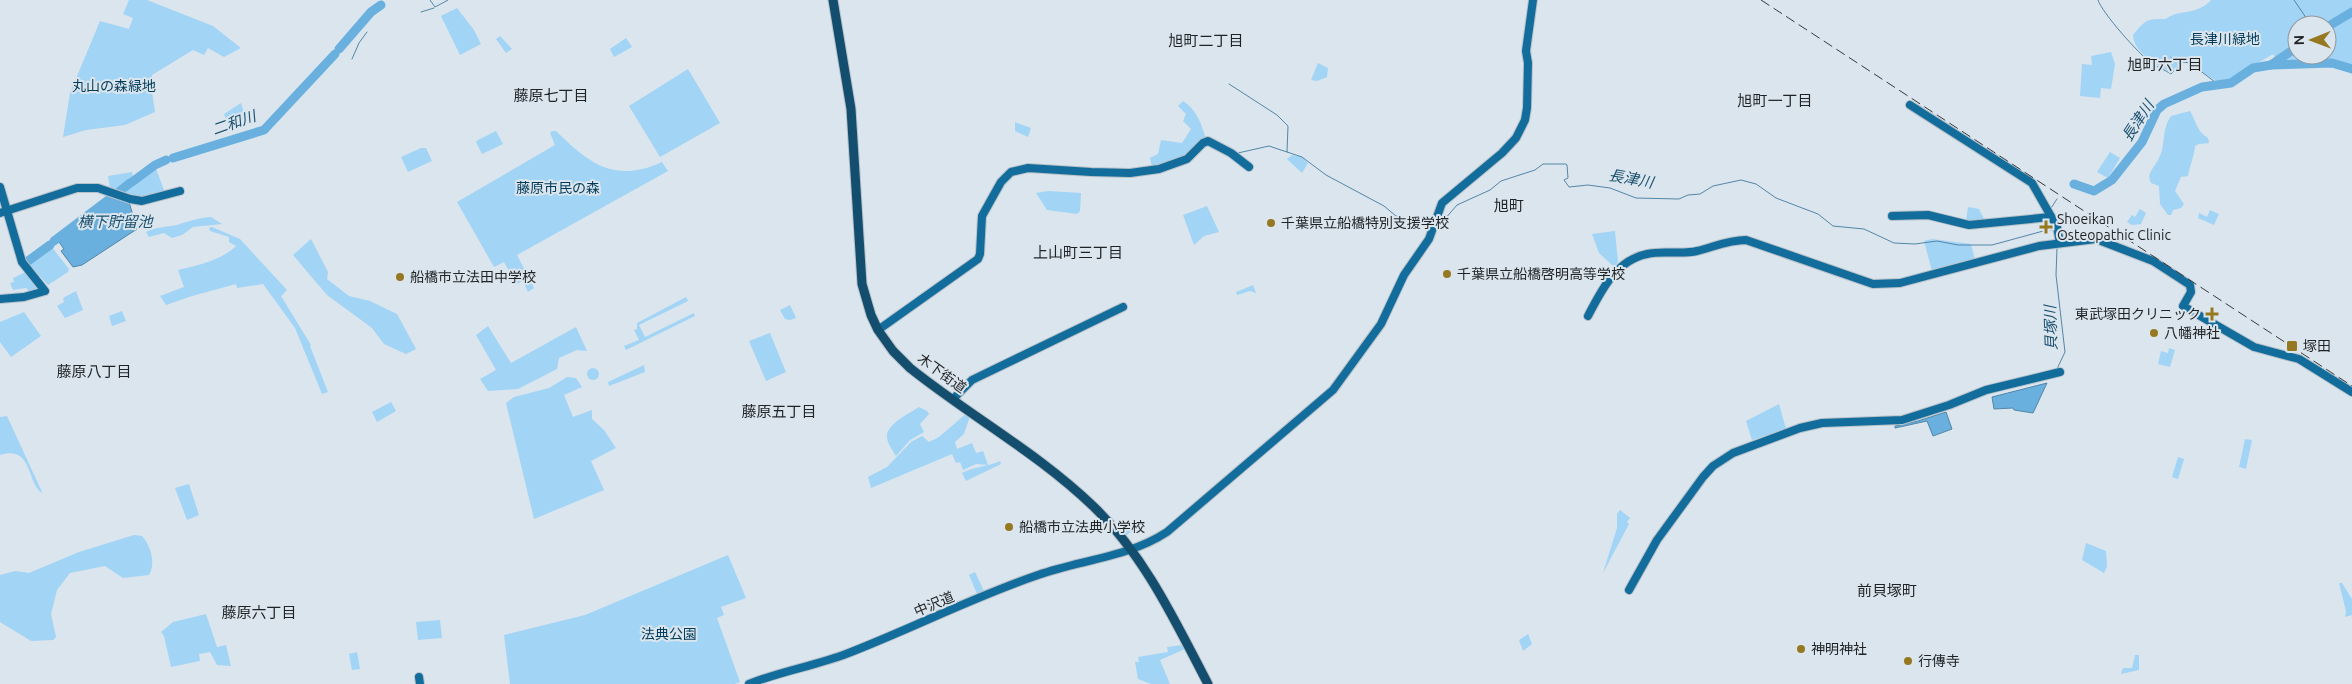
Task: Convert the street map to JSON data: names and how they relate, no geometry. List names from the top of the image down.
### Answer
{
  "streets": {
    "main road": ["木下街道"],
    "street": ["中沢道"]
  },
  "crossings": [
    ["木下街道", "中沢道"]
  ],
  "districts": [
    "旭町二丁目",
    "旭町六丁目",
    "藤原七丁目",
    "旭町一丁目",
    "旭町",
    "上山町三丁目",
    "藤原八丁目",
    "藤原五丁目",
    "前貝塚町",
    "藤原六丁目"
  ],
  "water": [
    "長津川",
    "二和川",
    "横下貯留池",
    "貝塚川"
  ],
  "parks": [
    "長津川緑地",
    "丸山の森緑地",
    "藤原市民の森",
    "法典公園"
  ],
  "places": {
    "other": [
      "千葉県立船橋特別支援学校",
      "千葉県立船橋啓明高等学校",
      "船橋市立法田中学校",
      "八幡神社",
      "船橋市立法典小学校",
      "神明神社",
      "行傳寺"
    ],
    "health": ["Shoeikan Osteopathic Clinic", "東武塚田クリニック"],
    "transit": ["塚田"]
  },
  "north": "left"
}
